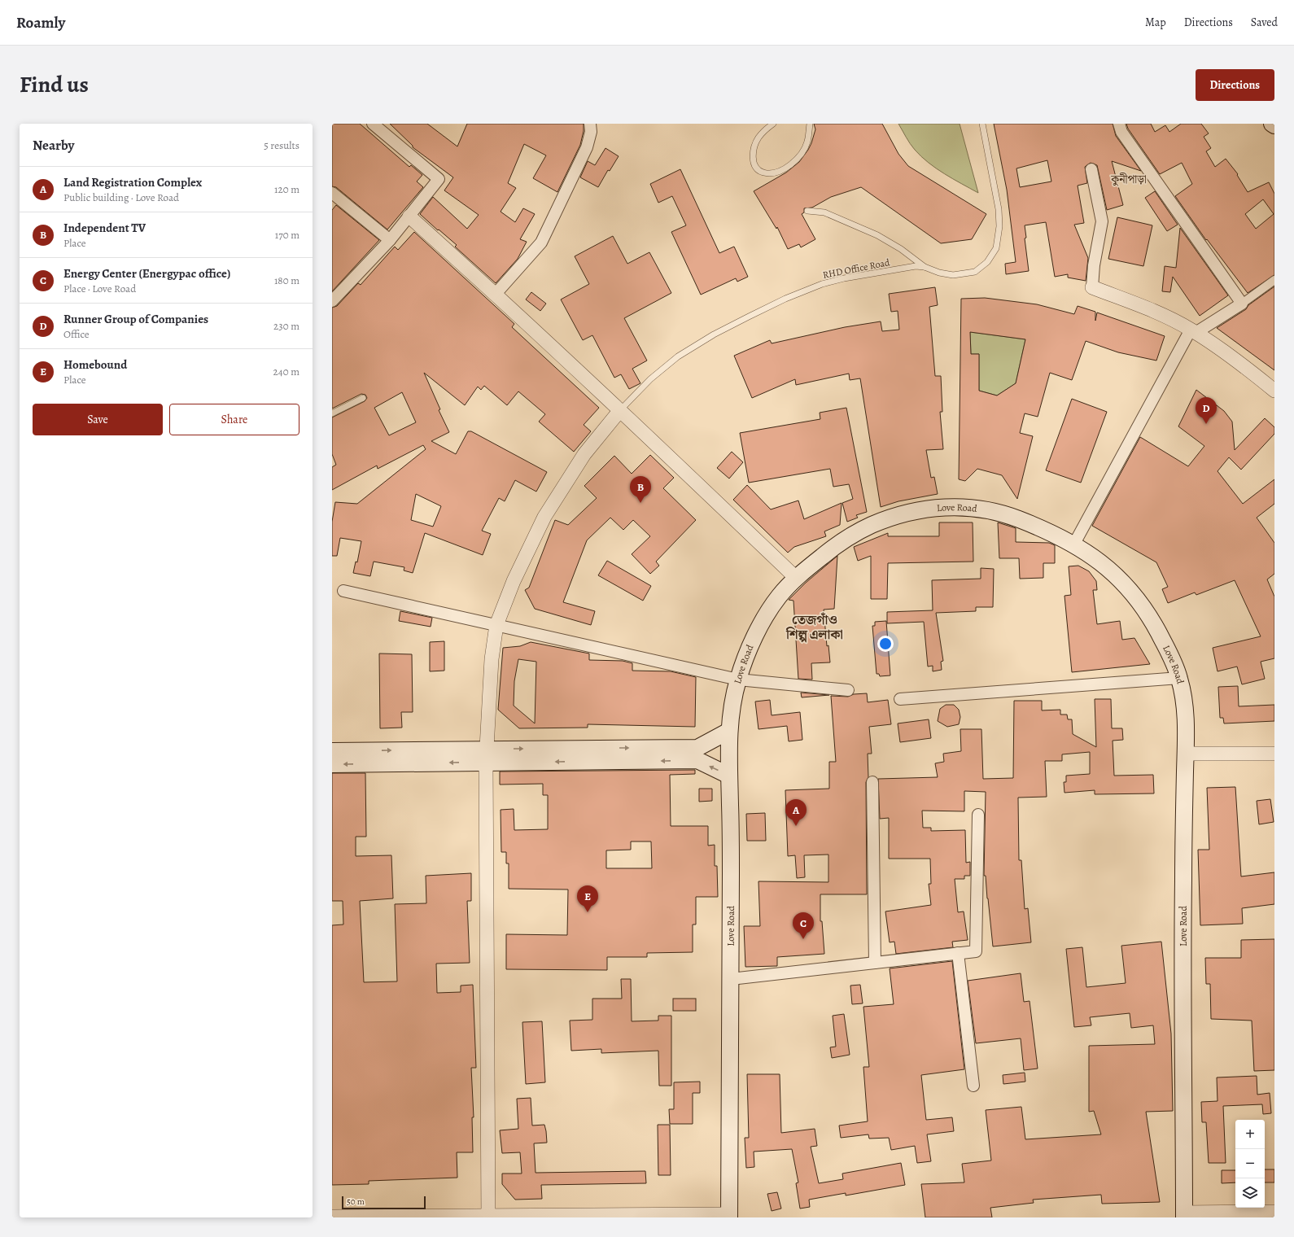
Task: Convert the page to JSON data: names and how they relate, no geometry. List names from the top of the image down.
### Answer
{
  "streets": {
    "main road": ["Love Road"],
    "lane": ["RHD Office Road"]
  },
  "districts": ["কুনীপাড়া", "তেজগাঁও শিল্প এলাকা"],
  "scale_bar": "50 m",
  "page": {
    "header": "Roamly",
    "nav": ["Map", "Directions", "Saved"],
    "title": "Find us",
    "buttons": [
      "Directions",
      ["Save", "Share"]
    ],
    "heading": ["Nearby", "5 results"],
    "list": [
      {
        "mark": "A",
        "name": "Land Registration Complex",
        "note": "Public building · Love Road",
        "value": "120 m"
      },
      {
        "mark": "B",
        "name": "Independent TV",
        "note": "Place",
        "value": "170 m"
      },
      {
        "mark": "C",
        "name": "Energy Center (Energypac office)",
        "note": "Place · Love Road",
        "value": "180 m"
      },
      {
        "mark": "D",
        "name": "Runner Group of Companies",
        "note": "Office",
        "value": "230 m"
      },
      {
        "mark": "E",
        "name": "Homebound",
        "note": "Place",
        "value": "240 m"
      }
    ],
    "pins": [
      "D",
      "B",
      "A",
      "E",
      "C"
    ],
    "map_buttons": ["+", "−"],
    "scale": "50 m"
  }
}
